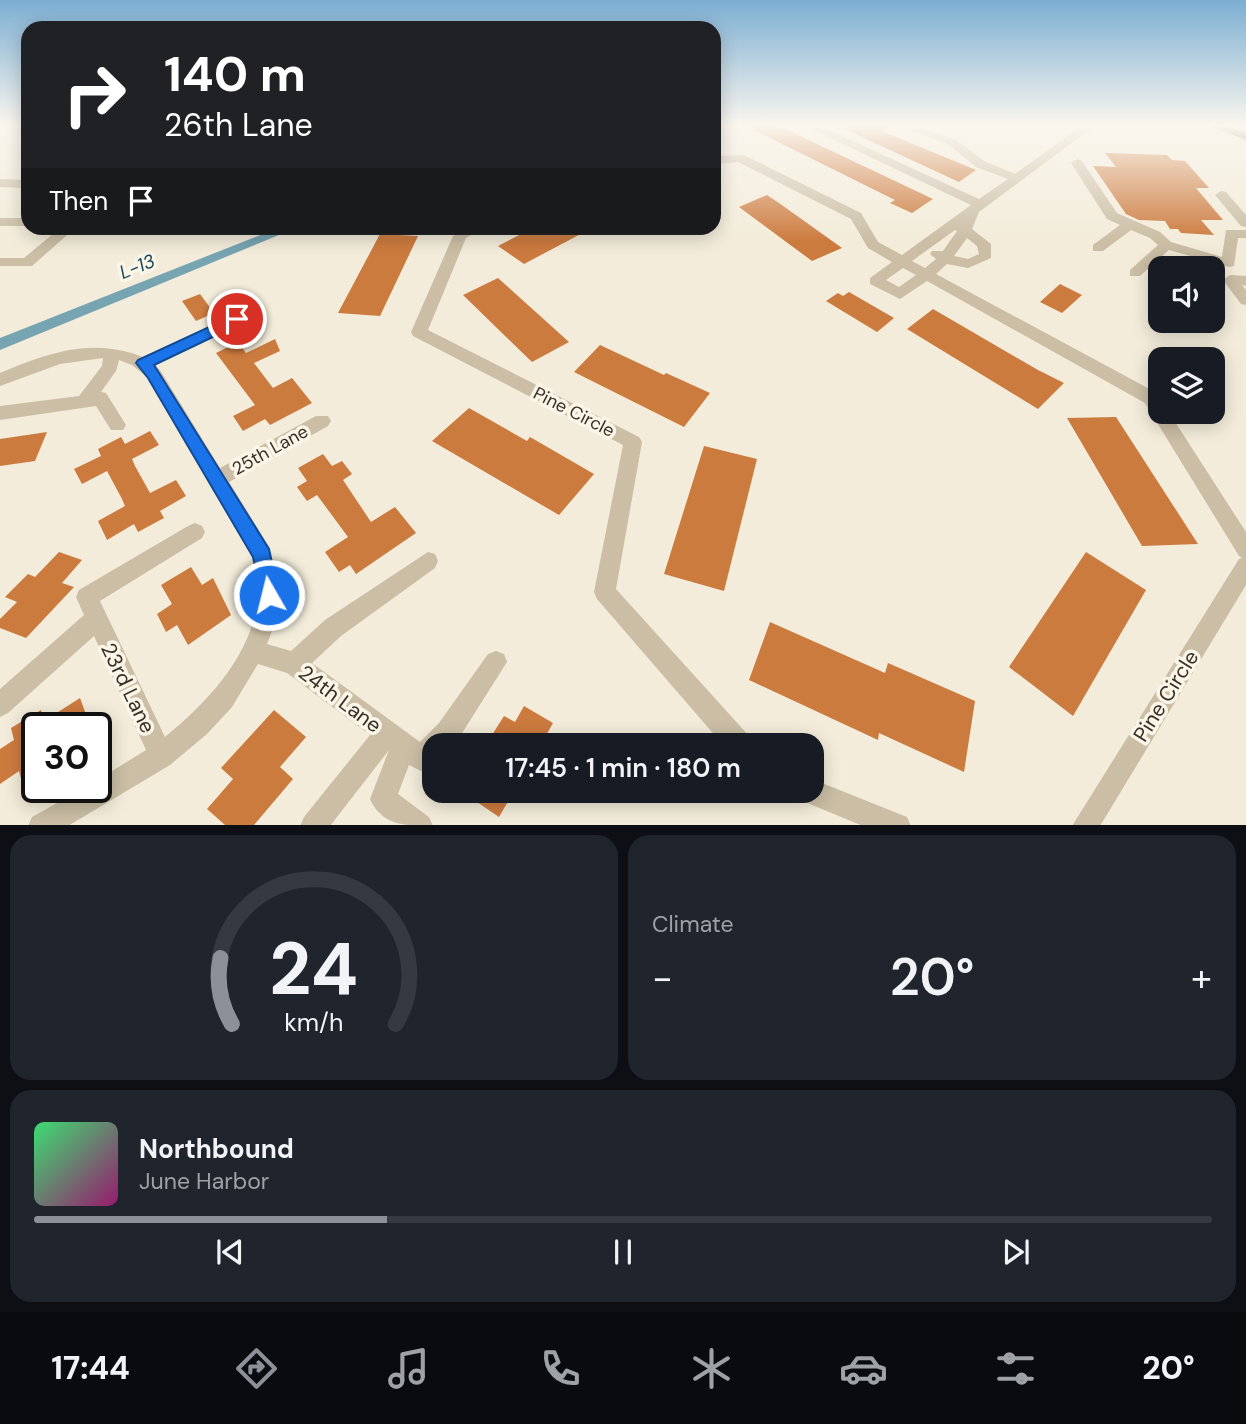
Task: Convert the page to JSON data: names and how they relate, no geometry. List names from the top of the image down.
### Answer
{
  "streets": {
    "street": [
      "Pine Circle",
      "25th Lane",
      "23rd Lane",
      "24th Lane"
    ]
  },
  "water": ["L-13"],
  "page": {
    "turn": ["140 m", "26th Lane"],
    "then": "Then",
    "limit": "30",
    "trip": "17:45 · 1 min · 180 m",
    "tile": "Climate",
    "heat": ["−", "20°", "+"],
    "song": ["Northbound", "June Harbor"],
    "tabs": ["17:44", "20°"],
    "gauge": ["24", "km/h"]
  }
}
